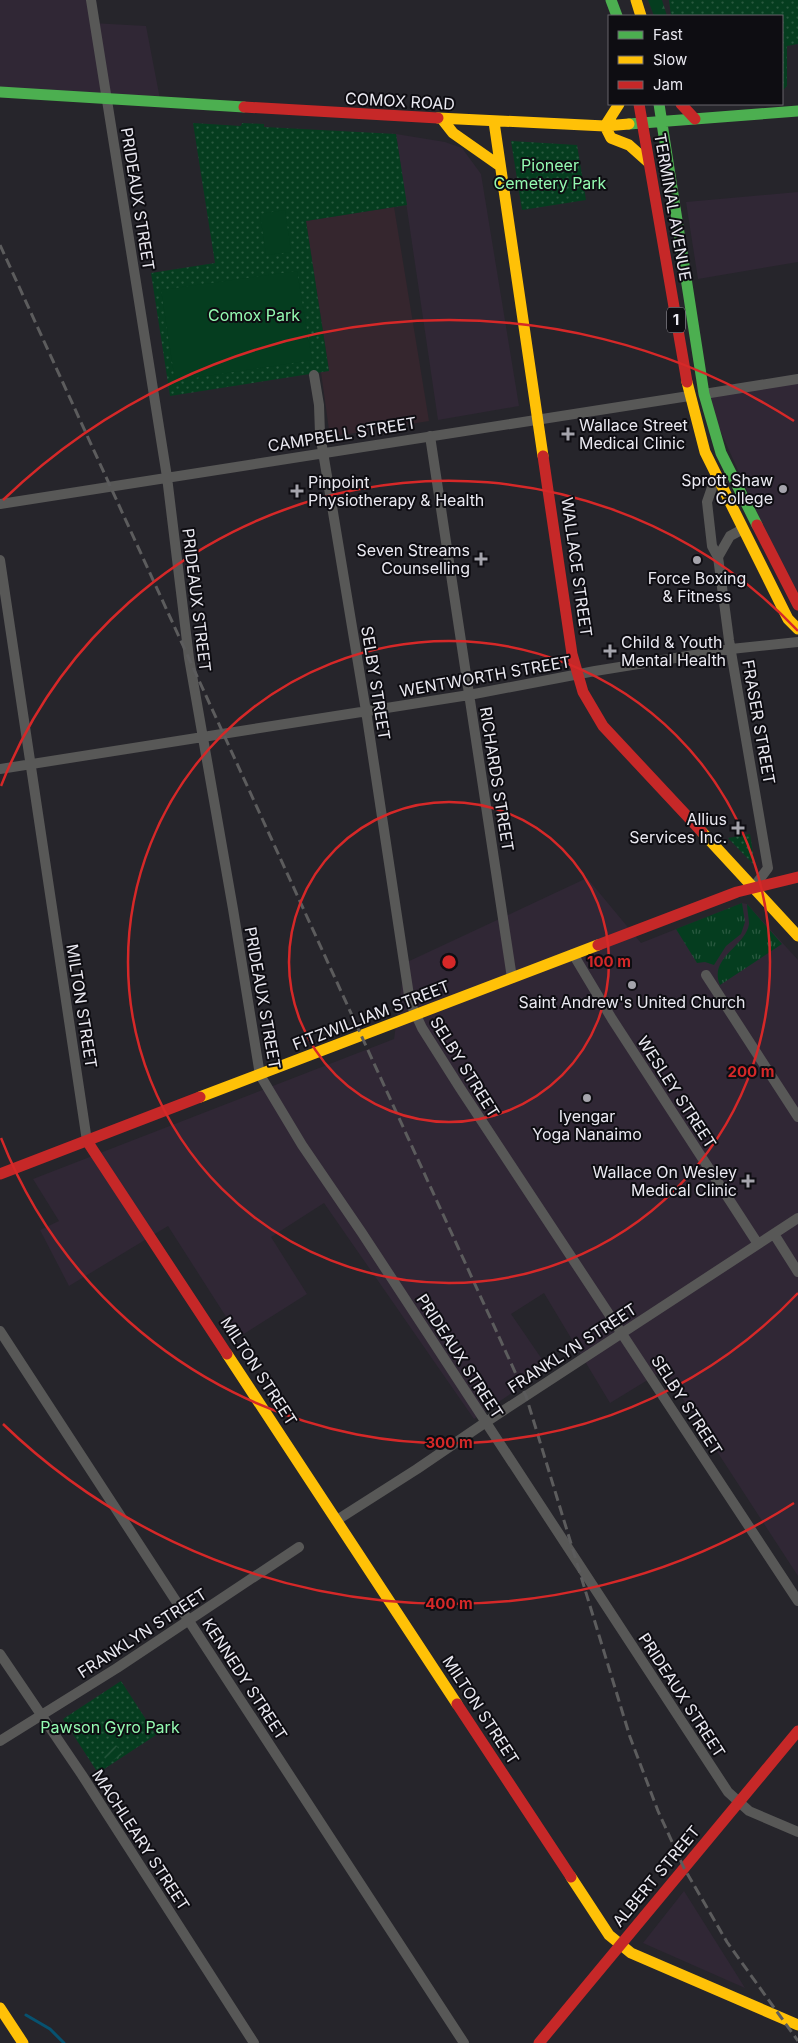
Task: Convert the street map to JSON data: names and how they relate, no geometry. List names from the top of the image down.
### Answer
{
  "streets": {
    "main road": [
      "COMOX ROAD",
      "TERMINAL AVENUE",
      "1",
      "WALLACE STREET",
      "MILTON STREET",
      "FITZWILLIAM STREET",
      "ALBERT STREET"
    ],
    "street": [
      "PRIDEAUX STREET",
      "CAMPBELL STREET",
      "WENTWORTH STREET",
      "SELBY STREET",
      "FRASER STREET",
      "RICHARDS STREET",
      "WESLEY STREET",
      "FRANKLYN STREET",
      "KENNEDY STREET",
      "MACHLEARY STREET"
    ]
  },
  "crossings": [
    ["COMOX ROAD", "PRIDEAUX STREET"],
    ["COMOX ROAD", "TERMINAL AVENUE"],
    ["COMOX ROAD", "1"],
    ["COMOX ROAD", "WALLACE STREET"],
    ["PRIDEAUX STREET", "CAMPBELL STREET"],
    ["PRIDEAUX STREET", "WENTWORTH STREET"],
    ["PRIDEAUX STREET", "FITZWILLIAM STREET"],
    ["PRIDEAUX STREET", "FRANKLYN STREET"],
    ["PRIDEAUX STREET", "ALBERT STREET"],
    ["TERMINAL AVENUE", "1"],
    ["TERMINAL AVENUE", "CAMPBELL STREET"],
    ["TERMINAL AVENUE", "FRASER STREET"],
    ["CAMPBELL STREET", "WALLACE STREET"],
    ["CAMPBELL STREET", "SELBY STREET"],
    ["CAMPBELL STREET", "RICHARDS STREET"],
    ["WALLACE STREET", "WENTWORTH STREET"],
    ["WALLACE STREET", "FRASER STREET"],
    ["WALLACE STREET", "FITZWILLIAM STREET"],
    ["WENTWORTH STREET", "SELBY STREET"],
    ["WENTWORTH STREET", "FRASER STREET"],
    ["WENTWORTH STREET", "RICHARDS STREET"],
    ["WENTWORTH STREET", "MILTON STREET"],
    ["SELBY STREET", "FITZWILLIAM STREET"],
    ["SELBY STREET", "FRANKLYN STREET"],
    ["FRASER STREET", "FITZWILLIAM STREET"],
    ["RICHARDS STREET", "FITZWILLIAM STREET"],
    ["MILTON STREET", "FITZWILLIAM STREET"],
    ["MILTON STREET", "FRANKLYN STREET"],
    ["MILTON STREET", "ALBERT STREET"],
    ["FITZWILLIAM STREET", "WESLEY STREET"],
    ["WESLEY STREET", "FRANKLYN STREET"],
    ["FRANKLYN STREET", "KENNEDY STREET"],
    ["FRANKLYN STREET", "MACHLEARY STREET"]
  ],
  "parks": ["Pioneer Cemetery Park", "Comox Park", "Pawson Gyro Park"],
  "places": {
    "health": [
      "Wallace Street Medical Clinic",
      "Pinpoint Physiotherapy & Health",
      "Seven Streams Counselling",
      "Child & Youth Mental Health",
      "Allius Services Inc.",
      "Wallace On Wesley Medical Clinic"
    ],
    "other": [
      "Sprott Shaw College",
      "Force Boxing & Fitness",
      "Saint Andrew's United Church",
      "Iyengar Yoga Nanaimo"
    ]
  },
  "legend": ["Fast", "Slow", "Jam"],
  "rings": [
    "100 m",
    "200 m",
    "300 m",
    "400 m"
  ]
}
